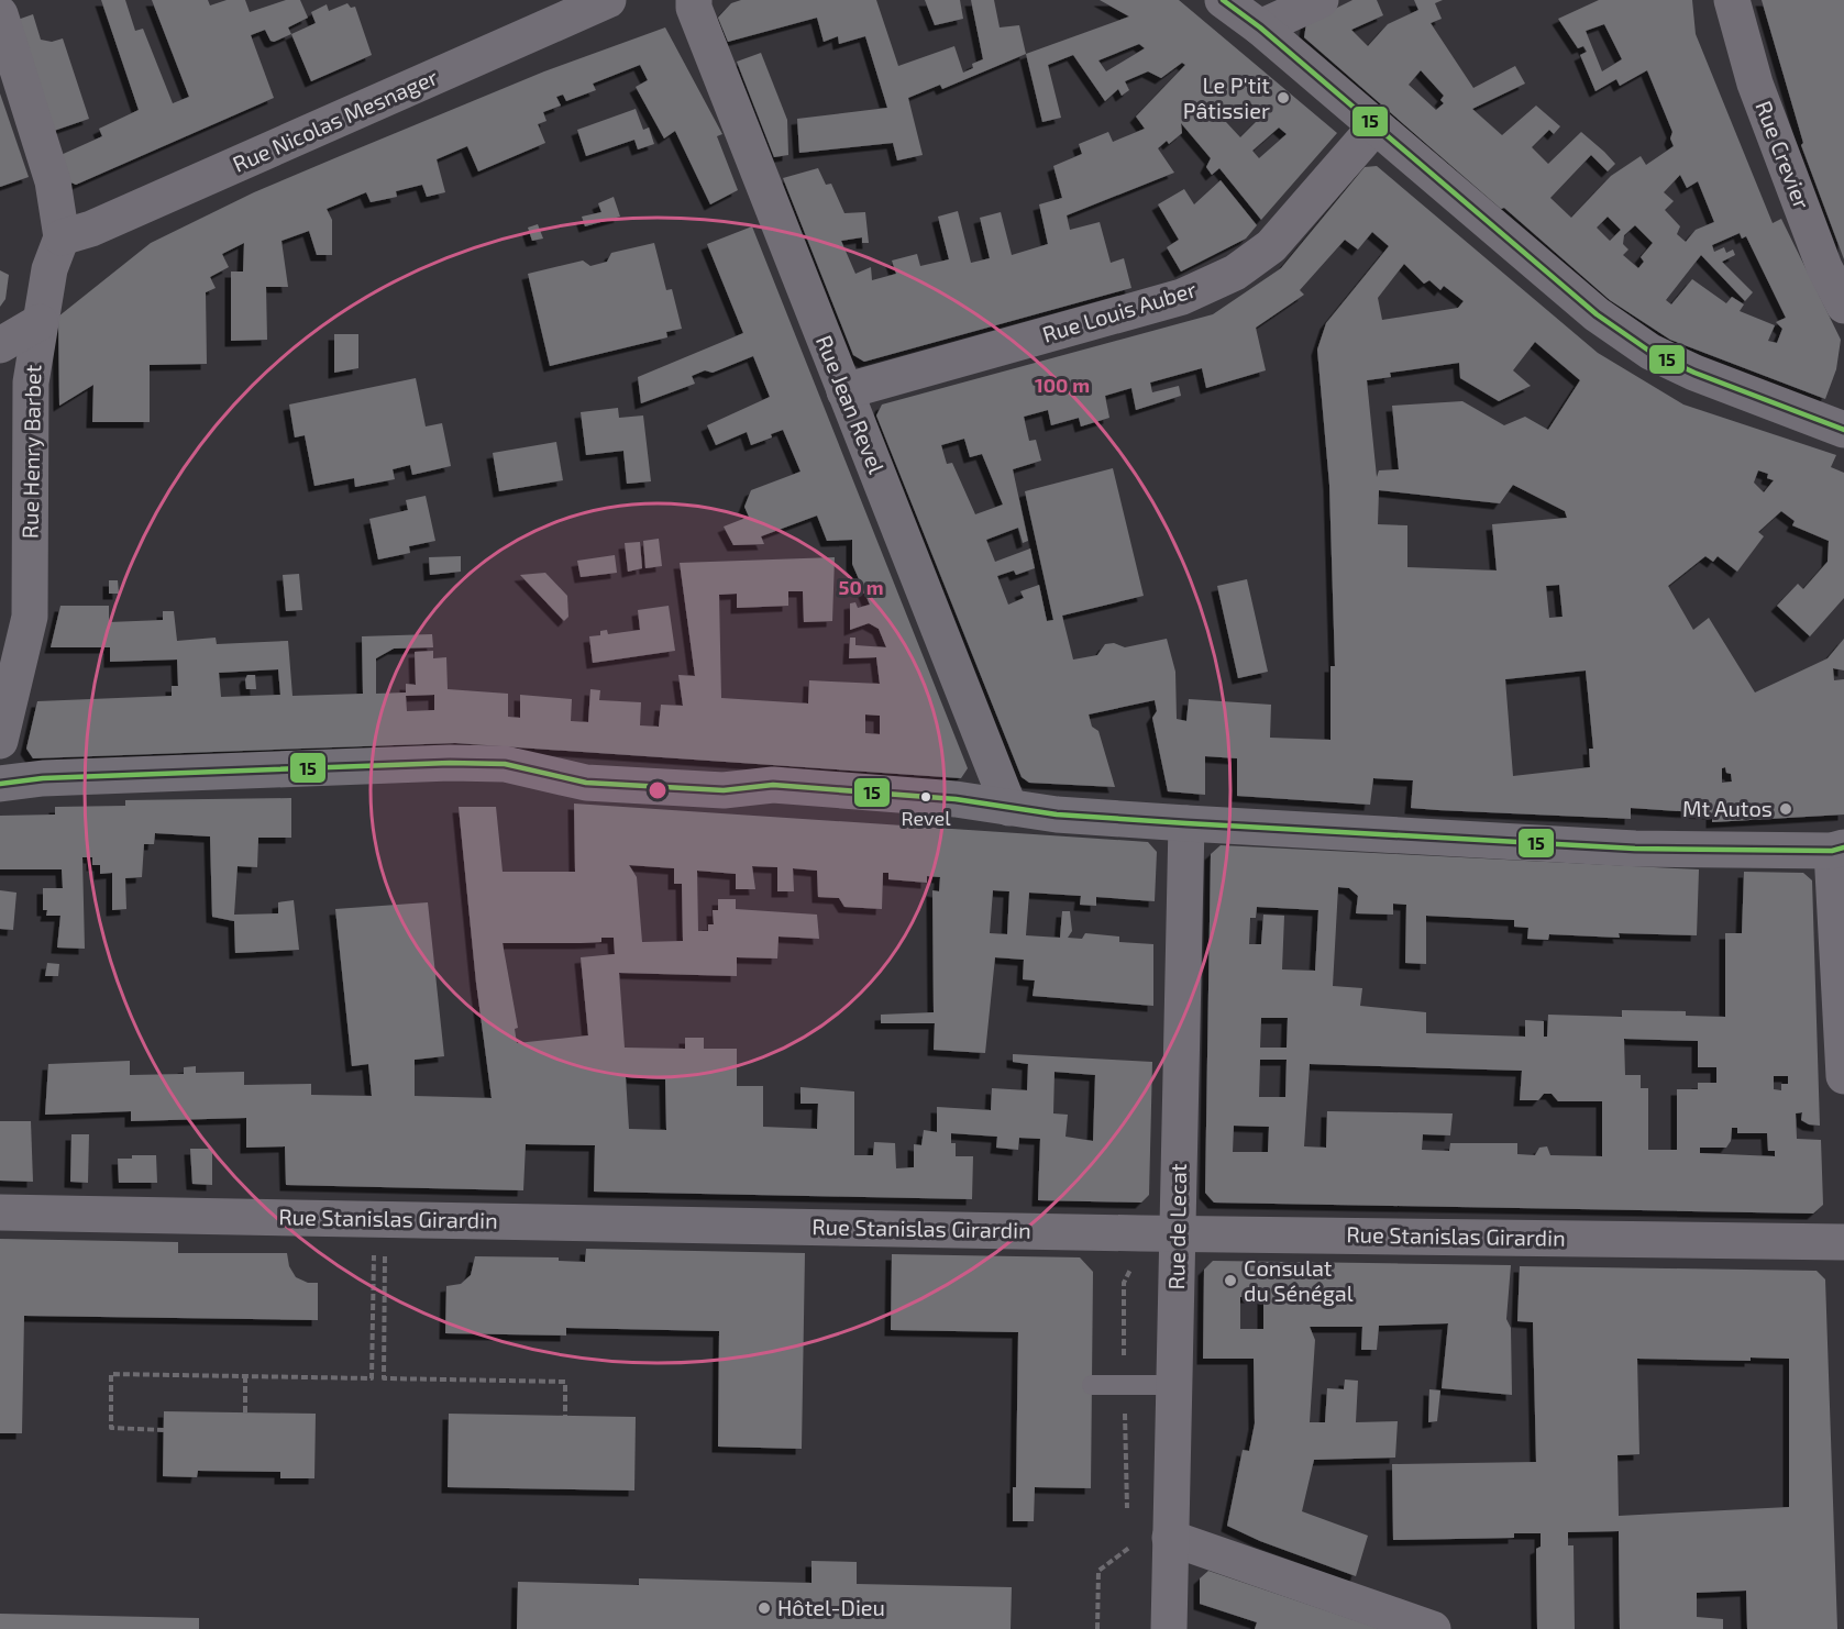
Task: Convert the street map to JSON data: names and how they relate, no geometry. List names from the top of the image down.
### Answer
{
  "streets": {
    "street": [
      "Rue Nicolas Mesnager",
      "Rue Crevier",
      "Rue Louis Auber",
      "Rue Jean Revel",
      "Rue Henry Barbet",
      "Rue Stanislas Girardin",
      "Rue de Lecat"
    ]
  },
  "crossings": [
    ["Rue Nicolas Mesnager", "Rue Henry Barbet"],
    ["Rue Louis Auber", "Rue Jean Revel"],
    ["Rue Stanislas Girardin", "Rue de Lecat"]
  ],
  "places": [
    "Le P'tit Pâtissier",
    "Revel",
    "Mt Autos",
    "Consulat du Sénégal",
    "Hôtel-Dieu"
  ],
  "lines": ["transit line 15"],
  "rings": ["100 m", "50 m"]
}
